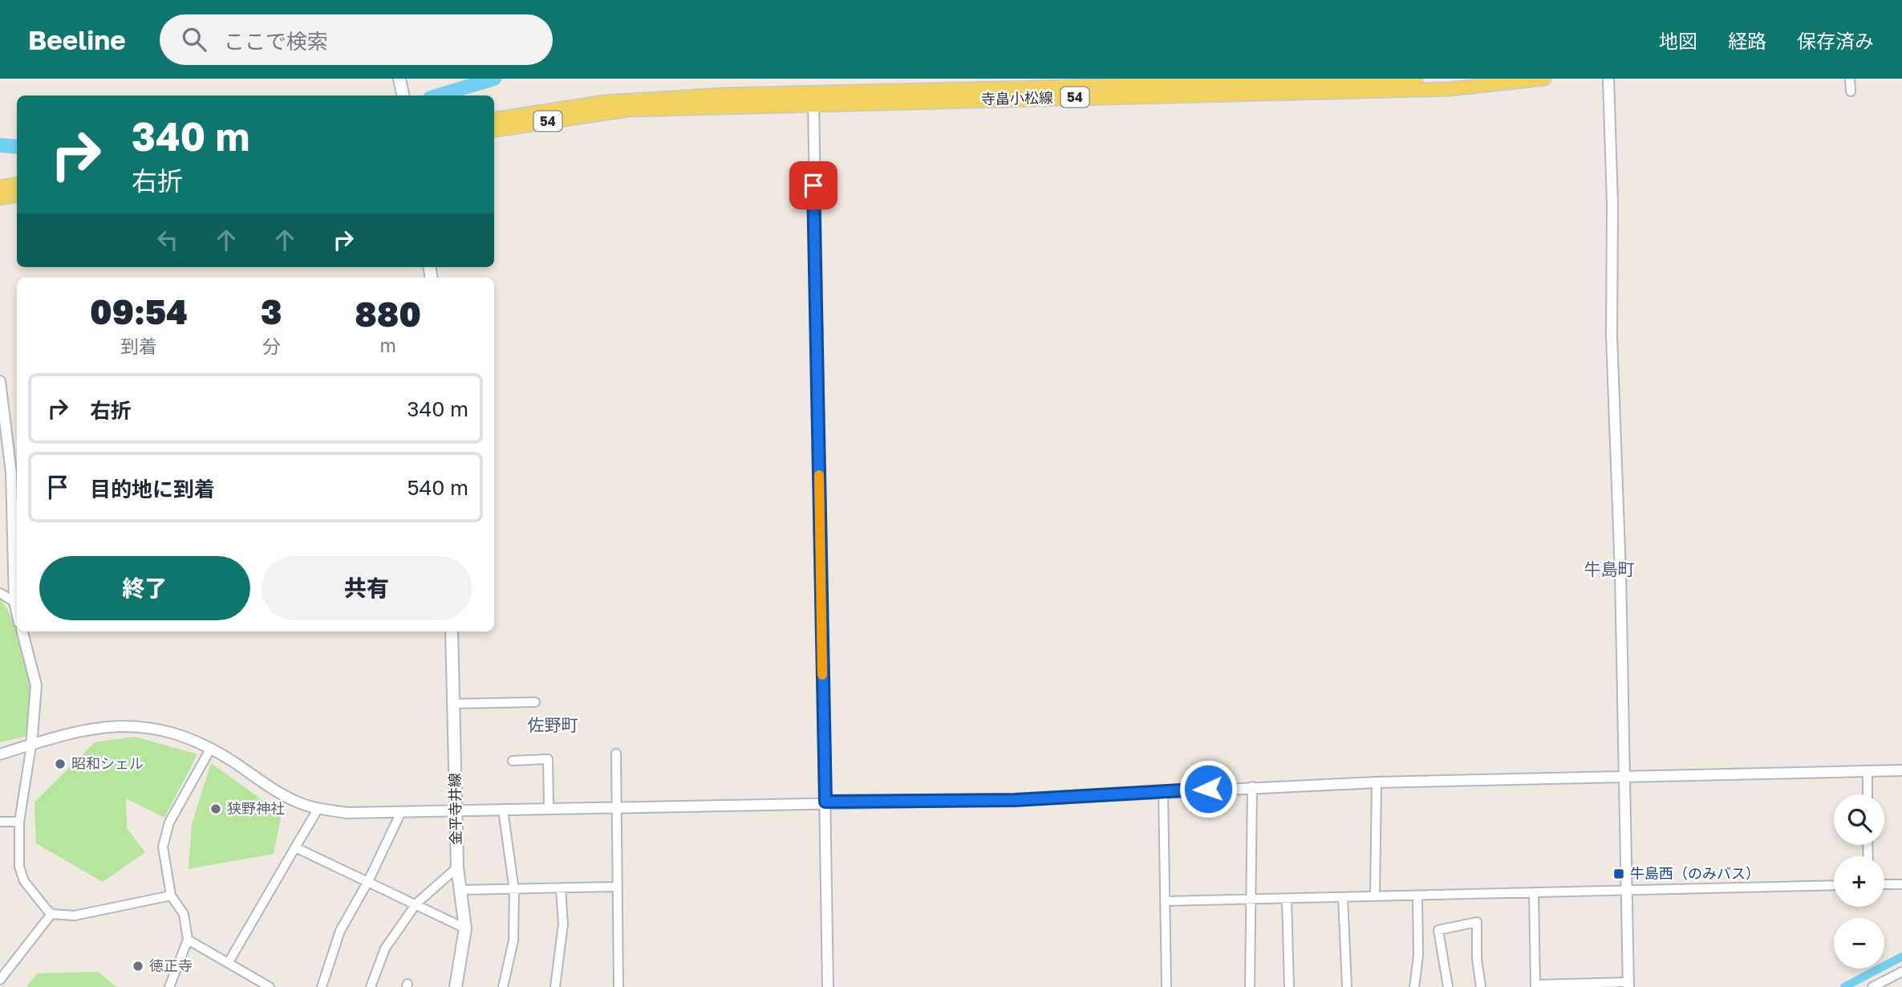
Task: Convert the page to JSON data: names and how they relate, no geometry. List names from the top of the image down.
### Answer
{
  "streets": {
    "main road": ["54", "寺畠小松線", "金平寺井線"]
  },
  "districts": ["牛島町", "佐野町"],
  "places": {
    "other": ["昭和シェル", "狭野神社", "徳正寺"],
    "transit": ["牛島西（のみバス）"]
  },
  "page": {
    "header": "Beeline",
    "search": "ここで検索",
    "nav": ["地図", "経路", "保存済み"],
    "turn": ["340 m", "右折"],
    "eta": [
      "09:54",
      "到着",
      "3",
      "分",
      "880",
      "m"
    ],
    "list": [
      {
        "name": "右折",
        "value": "340 m"
      },
      {
        "name": "目的地に到着",
        "value": "540 m"
      }
    ],
    "buttons": ["終了", "共有"],
    "map_buttons": ["+", "−"]
  }
}
